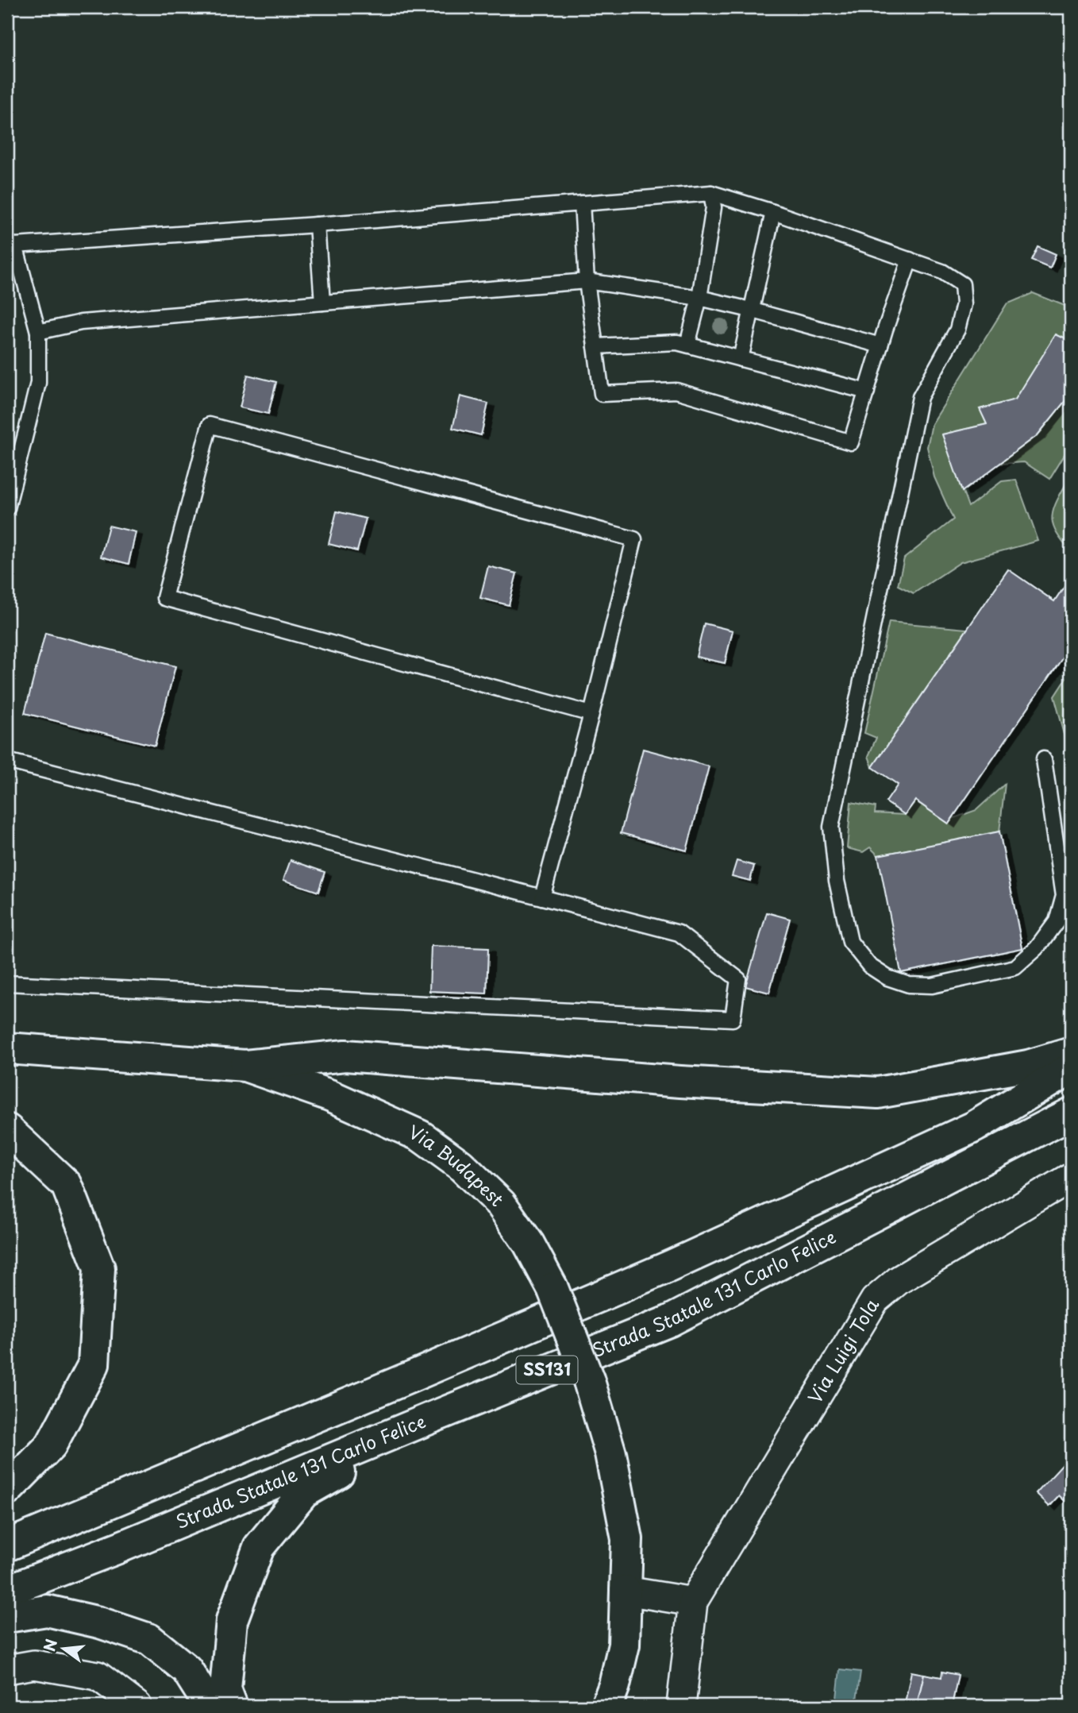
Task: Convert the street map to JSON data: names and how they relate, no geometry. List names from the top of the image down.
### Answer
{
  "streets": {
    "main road": ["Via Budapest", "Strada Statale 131 Carlo Felice", "SS131"],
    "street": ["Via Luigi Tola"]
  },
  "north": "left"
}
